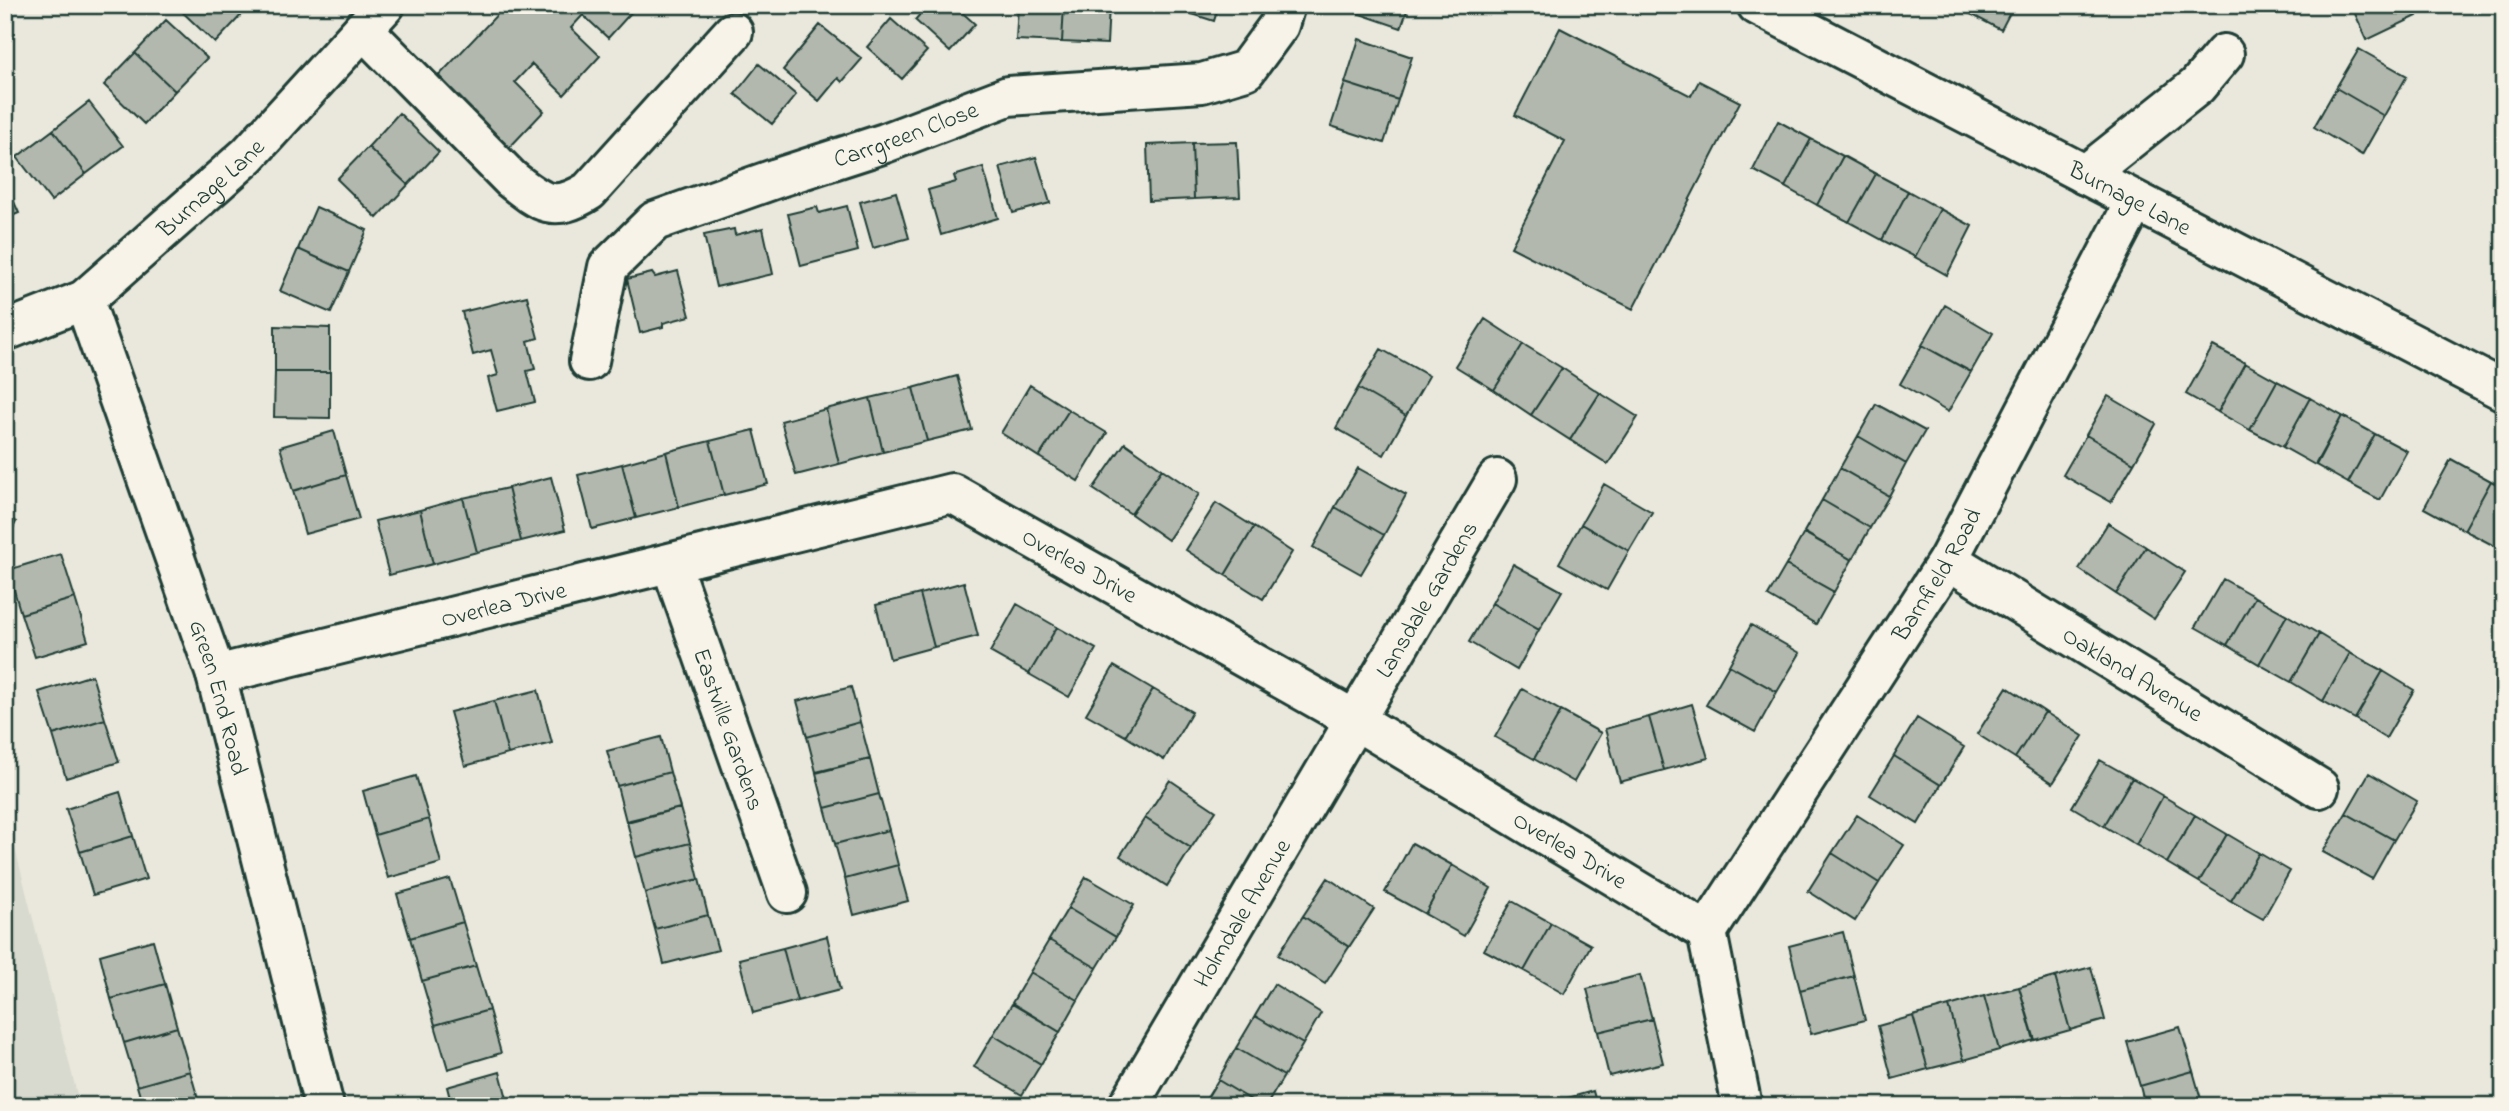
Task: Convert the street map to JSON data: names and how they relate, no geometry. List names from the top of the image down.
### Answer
{
  "streets": {
    "street": [
      "Carrgreen Close",
      "Burnage Lane",
      "Overlea Drive",
      "Barnfield Road",
      "Lansdale Gardens",
      "Oakland Avenue",
      "Green End Road",
      "Eastville Gardens",
      "Holmdale Avenue"
    ]
  },
  "crossings": [
    ["Burnage Lane", "Barnfield Road"],
    ["Burnage Lane", "Green End Road"],
    ["Overlea Drive", "Barnfield Road"],
    ["Overlea Drive", "Lansdale Gardens"],
    ["Overlea Drive", "Green End Road"],
    ["Overlea Drive", "Eastville Gardens"],
    ["Overlea Drive", "Holmdale Avenue"],
    ["Barnfield Road", "Oakland Avenue"],
    ["Lansdale Gardens", "Holmdale Avenue"]
  ]
}
